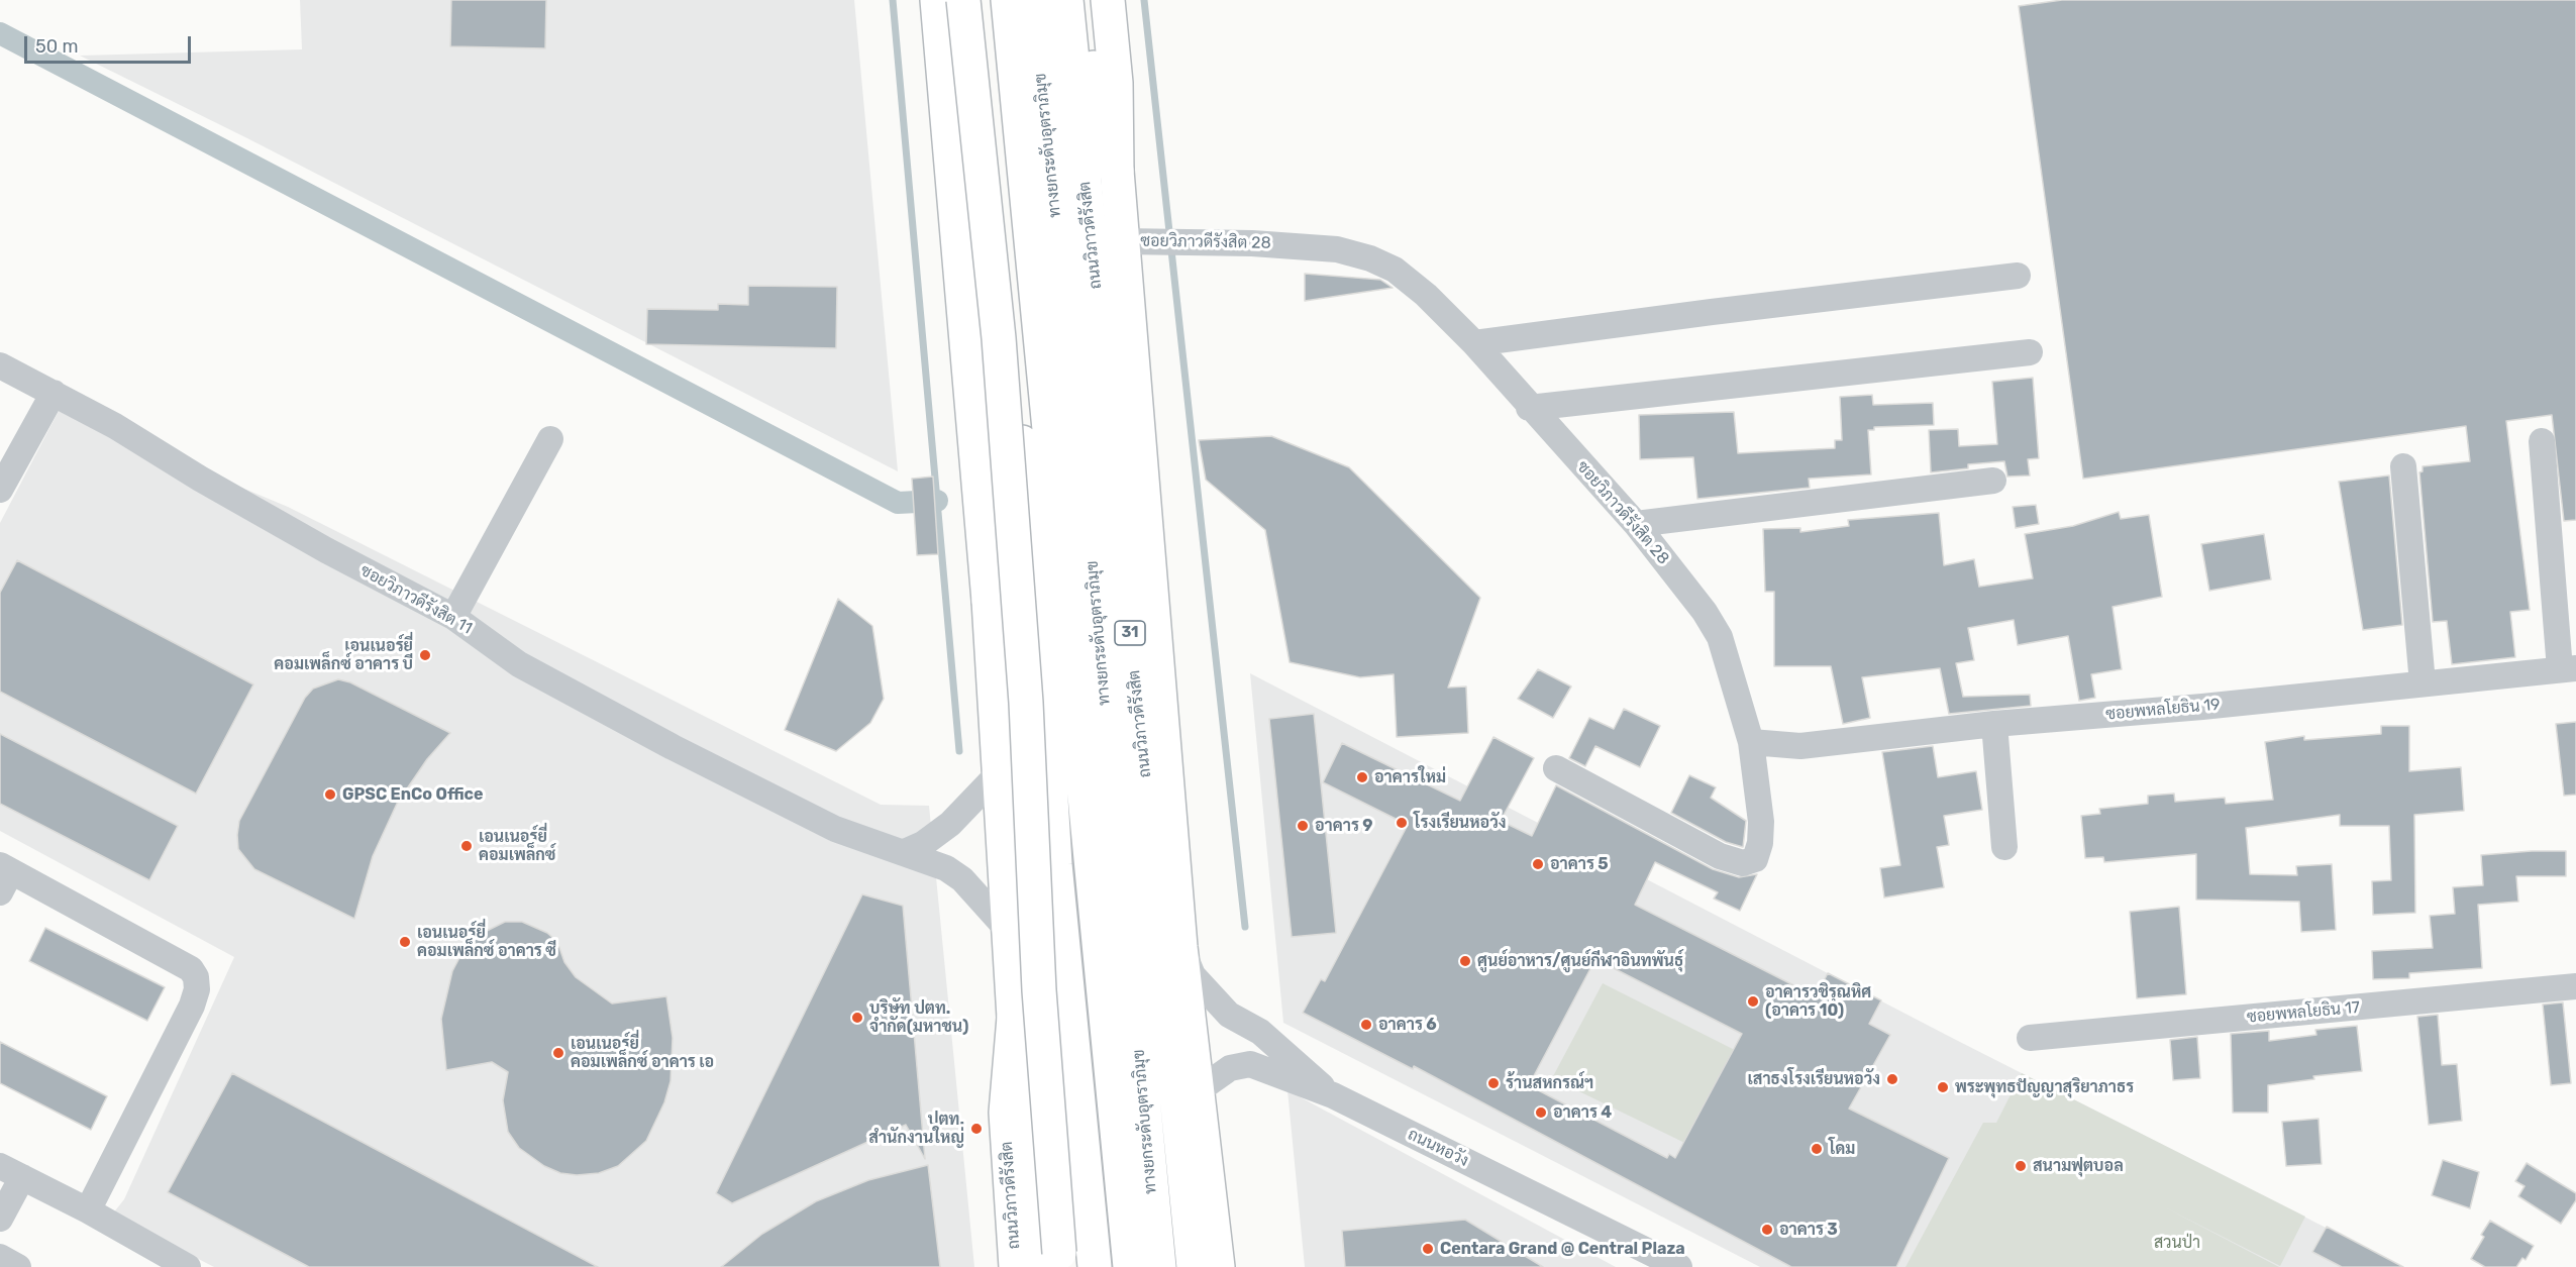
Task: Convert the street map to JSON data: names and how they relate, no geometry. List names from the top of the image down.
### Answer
{
  "streets": {
    "main road": ["ทางยกระดับอุตราภิมุข", "ถนนวิภาวดีรังสิต", "31"],
    "street": [
      "ซอยวิภาวดีรังสิต 28",
      "ซอยวิภาวดีรังสิต 11",
      "ซอยพหลโยธิน 19",
      "ซอยพหลโยธิน 17",
      "ถนนหอวัง"
    ]
  },
  "crossings": [
    ["ถนนวิภาวดีรังสิต", "ซอยวิภาวดีรังสิต 28"],
    ["ถนนวิภาวดีรังสิต", "ซอยวิภาวดีรังสิต 11"],
    ["ถนนวิภาวดีรังสิต", "ถนนหอวัง"],
    ["ซอยวิภาวดีรังสิต 28", "ซอยพหลโยธิน 19"]
  ],
  "parks": ["สวนป่า"],
  "places": [
    "เอนเนอร์ยี่ คอมเพล็กซ์ อาคาร บี",
    "อาคารใหม่",
    "GPSC EnCo Office",
    "โรงเรียนหอวัง",
    "อาคาร 9",
    "เอนเนอร์ยี่ คอมเพล็กซ์",
    "อาคาร 5",
    "เอนเนอร์ยี่ คอมเพล็กซ์ อาคาร ซี",
    "ศูนย์อาหาร/ศูนย์กีฬาอินทพันธุ์",
    "อาคารวชิรุณหิศ (อาคาร 10)",
    "บริษัท ปตท. จำกัด(มหาชน)",
    "อาคาร 6",
    "เอนเนอร์ยี่ คอมเพล็กซ์ อาคาร เอ",
    "เสาธงโรงเรียนหอวัง",
    "ร้านสหกรณ์ฯ",
    "พระพุทธปัญญาสุริยาภาธร",
    "อาคาร 4",
    "ปตท. สำนักงานใหญ่",
    "โดม",
    "สนามฟุตบอล",
    "อาคาร 3",
    "Centara Grand @ Central Plaza"
  ],
  "scale_bar": "50 m"
}
